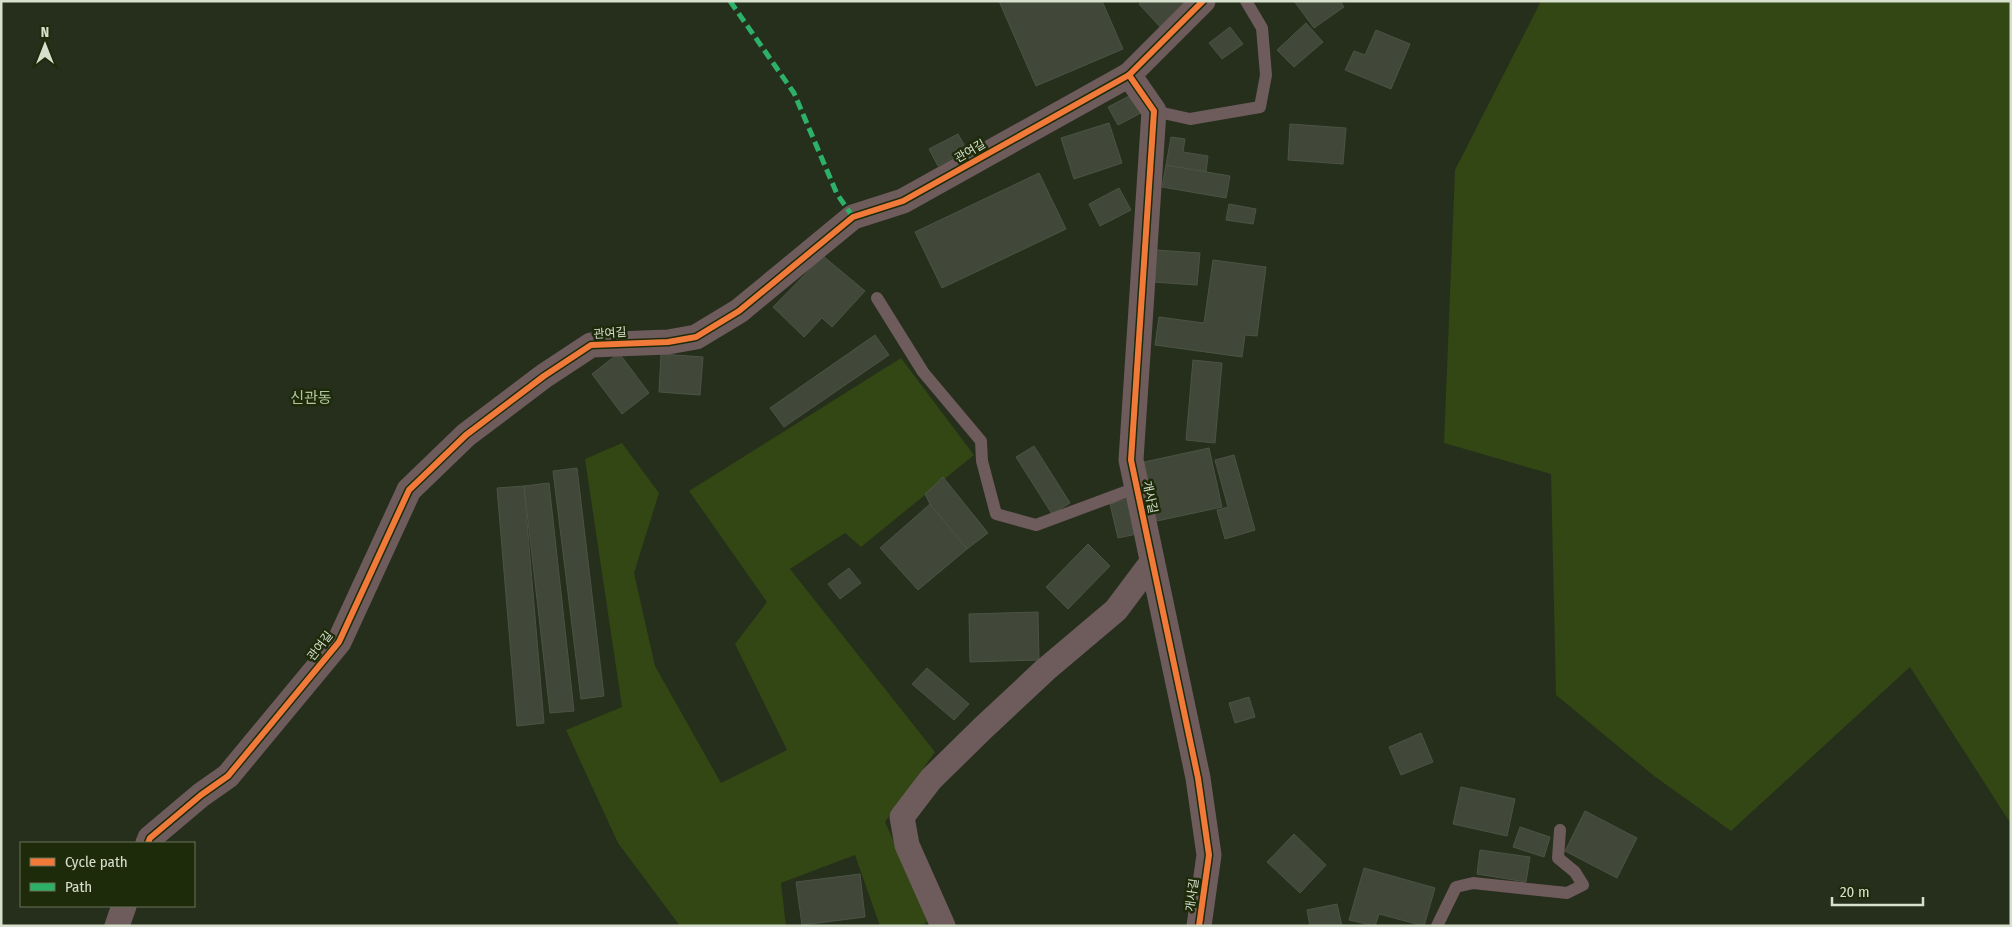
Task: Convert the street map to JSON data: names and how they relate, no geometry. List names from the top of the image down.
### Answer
{
  "streets": {
    "street": ["관여길", "개사길"]
  },
  "districts": ["신관동"],
  "legend": ["Cycle path", "Path"],
  "scale_bar": "20 m",
  "north": "top"
}
